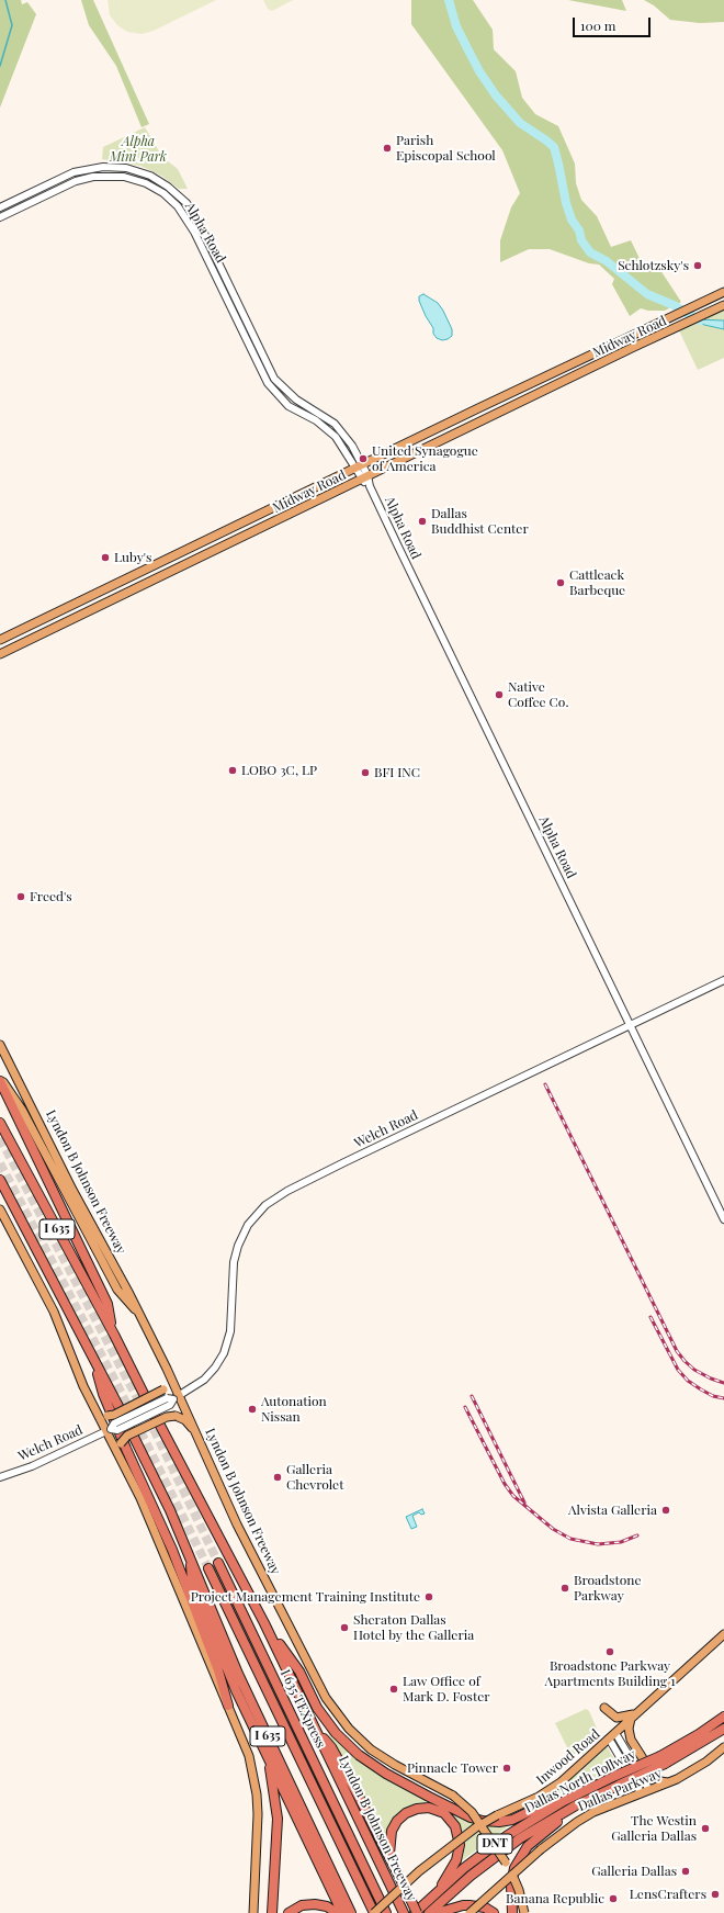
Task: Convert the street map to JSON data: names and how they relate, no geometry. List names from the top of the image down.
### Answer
{
  "streets": {
    "highway": [
      "Lyndon B Johnson Freeway",
      "I 635",
      "I 635 TEXpress",
      "Dallas North Tollway",
      "DNT"
    ],
    "main road": ["Midway Road", "Inwood Road", "Dallas Parkway"],
    "street": ["Alpha Road", "Welch Road"]
  },
  "crossings": [
    ["Alpha Road", "Midway Road"],
    ["Alpha Road", "Welch Road"],
    ["Welch Road", "Lyndon B Johnson Freeway"],
    ["Lyndon B Johnson Freeway", "Inwood Road"],
    ["Lyndon B Johnson Freeway", "Dallas Parkway"],
    ["I 635 TEXpress", "Inwood Road"]
  ],
  "parks": ["Alpha Mini Park"],
  "places": [
    "Parish Episcopal School",
    "Schlotzsky's",
    "United Synagogue of America",
    "Dallas Buddhist Center",
    "Luby's",
    "Cattleack Barbeque",
    "Native Coffee Co.",
    "LOBO 3C, LP",
    "BFI INC",
    "Freed's",
    "Autonation Nissan",
    "Galleria Chevrolet",
    "Alvista Galleria",
    "Broadstone Parkway",
    "Project Management Training Institute",
    "Sheraton Dallas Hotel by the Galleria",
    "Broadstone Parkway Apartments Building 1",
    "Law Office of Mark D. Foster",
    "Pinnacle Tower",
    "The Westin Galleria Dallas",
    "Galleria Dallas",
    "LensCrafters",
    "Banana Republic"
  ],
  "scale_bar": "100 m"
}
